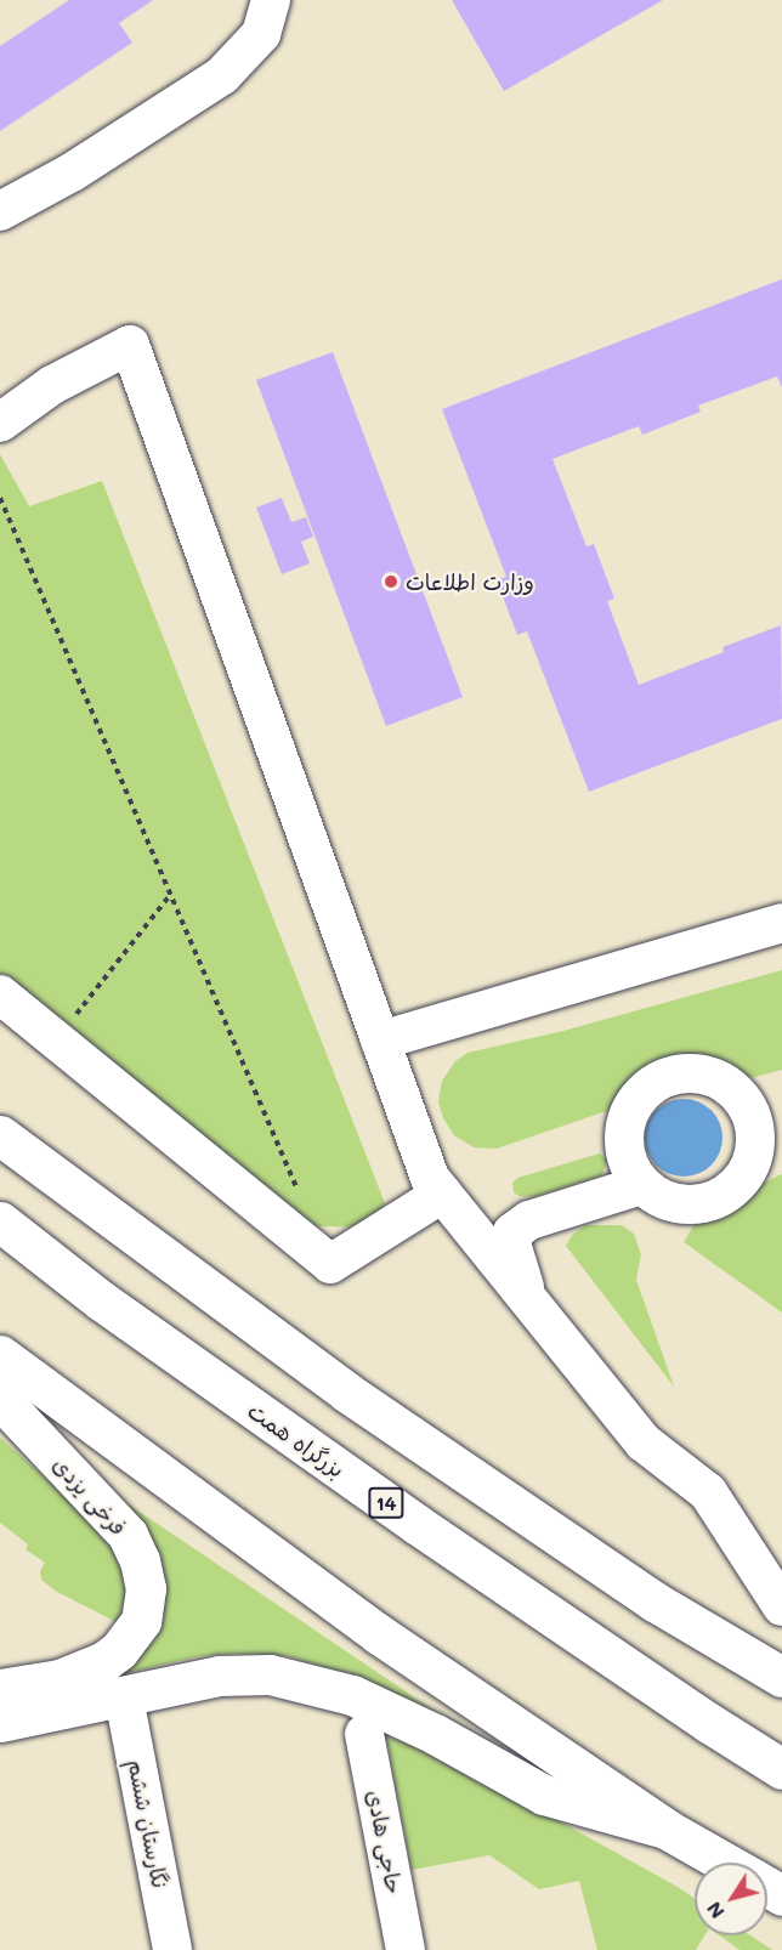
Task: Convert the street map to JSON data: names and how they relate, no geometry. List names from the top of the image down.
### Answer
{
  "streets": {
    "main road": ["بزرگراه همت", "فرخی یزدی", "14"],
    "street": ["نگارستان ششم", "حاجی هادی"]
  },
  "places": ["وزارت اطلاعات"],
  "north": "bottom left"
}
